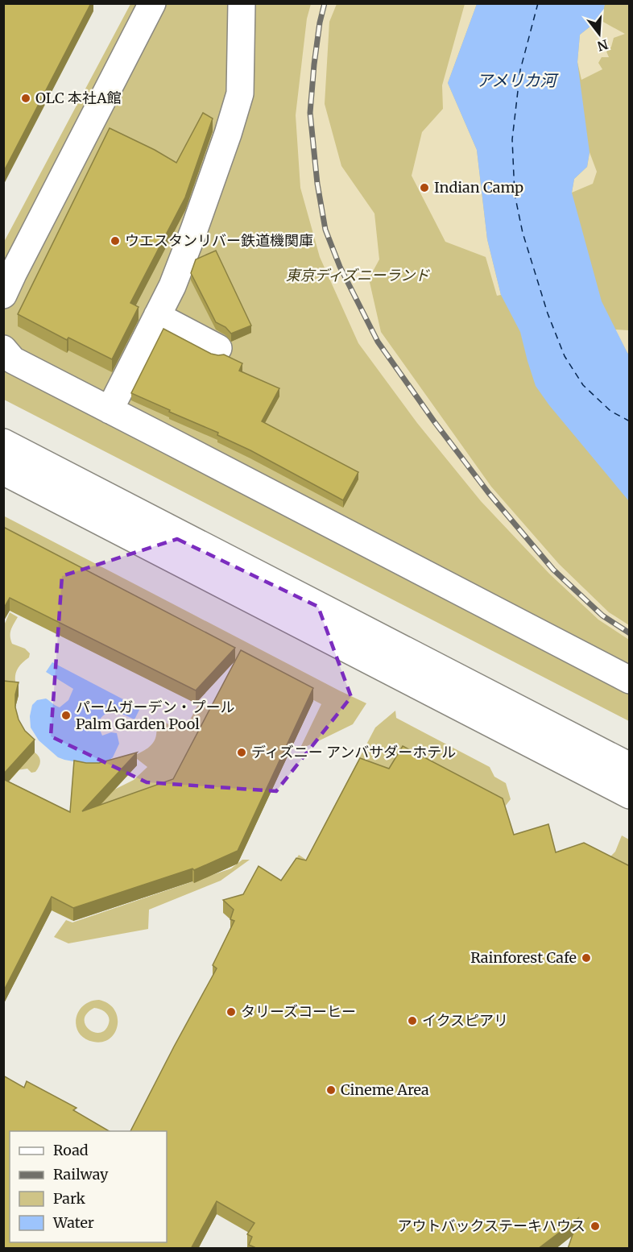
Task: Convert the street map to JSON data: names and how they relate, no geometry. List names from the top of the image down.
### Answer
{
  "water": ["アメリカ河"],
  "parks": ["東京ディズニーランド"],
  "places": [
    "OLC 本社A館",
    "Indian Camp",
    "ウエスタンリバー鉄道機関庫",
    "パームガーデン・プール Palm Garden Pool",
    "ディズニー アンバサダーホテル",
    "Rainforest Cafe",
    "タリーズコーヒー",
    "イクスピアリ",
    "Cineme Area",
    "アウトバックステーキハウス"
  ],
  "legend": [
    "Road",
    "Railway",
    "Park",
    "Water"
  ],
  "north": "bottom"
}
